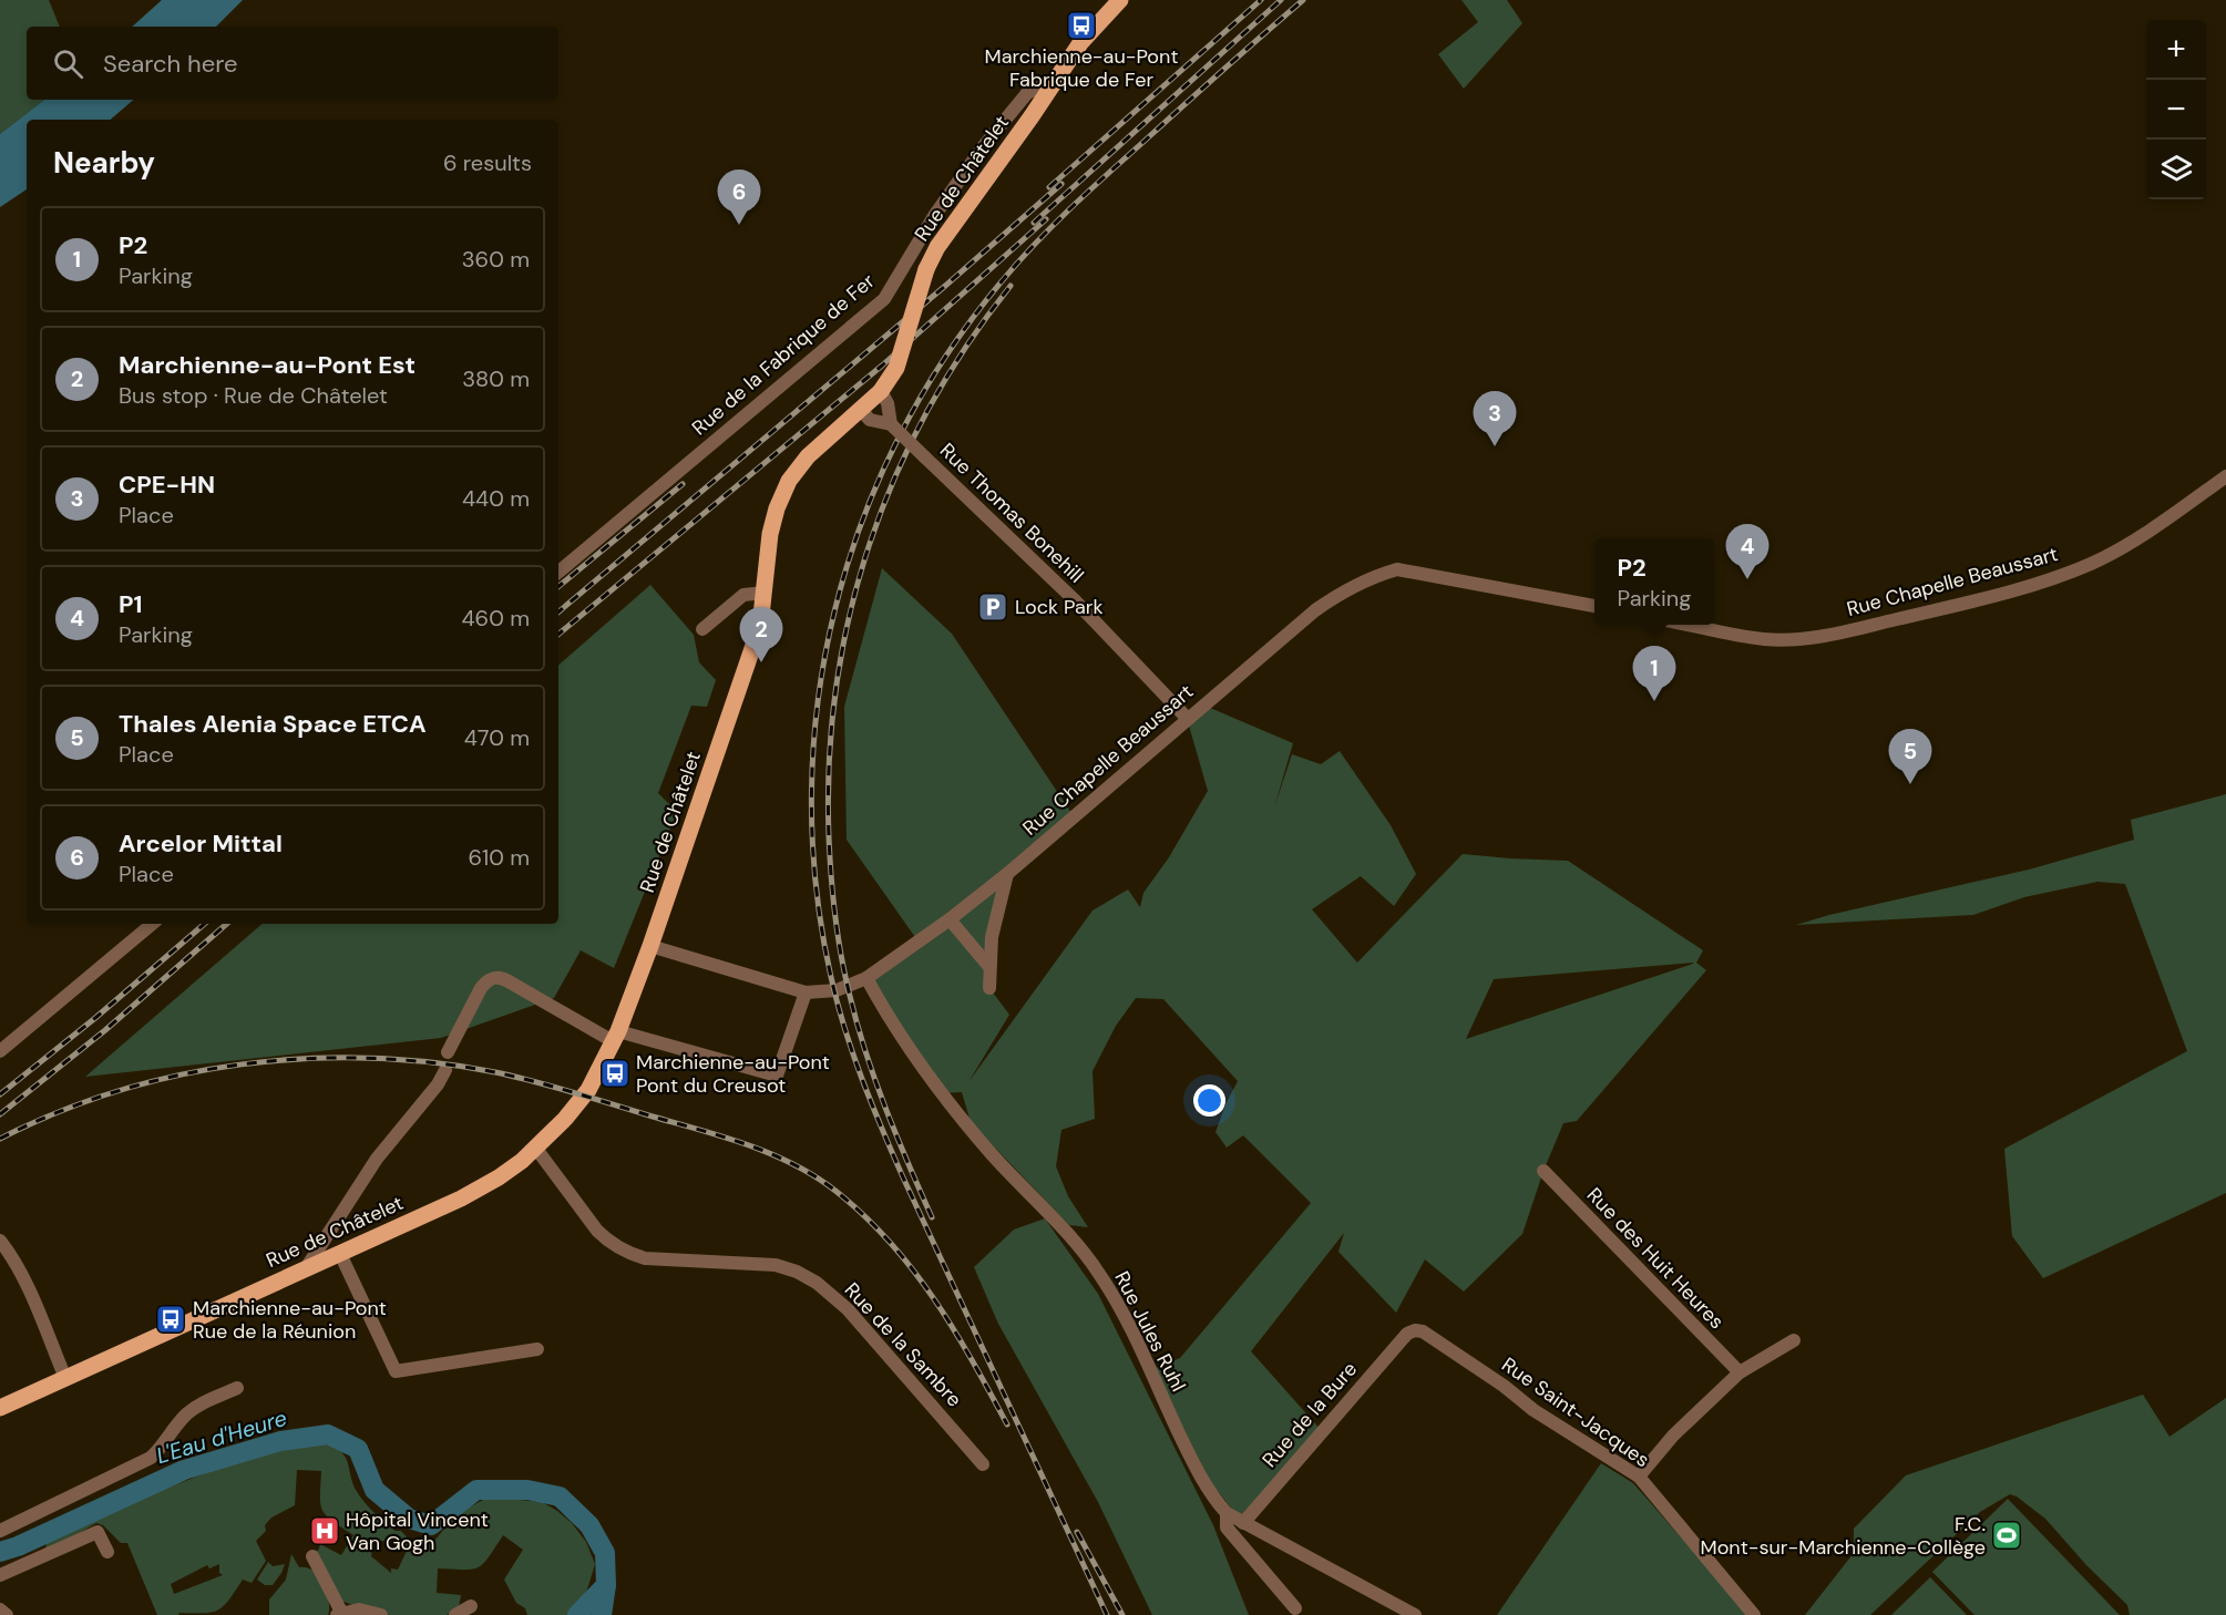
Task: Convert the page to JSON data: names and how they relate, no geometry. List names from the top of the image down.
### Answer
{
  "streets": {
    "main road": ["Rue de Châtelet"],
    "street": [
      "Rue de la Fabrique de Fer",
      "Rue Thomas Bonehill",
      "Rue Chapelle Beaussart",
      "Rue des Huit Heures",
      "Rue Jules Ruhl",
      "Rue de la Sambre",
      "Rue Saint-Jacques",
      "Rue de la Bure"
    ]
  },
  "crossings": [
    ["Rue de Châtelet", "Rue de la Fabrique de Fer"],
    ["Rue de Châtelet", "Rue Thomas Bonehill"],
    ["Rue de Châtelet", "Rue Chapelle Beaussart"],
    ["Rue de Châtelet", "Rue de la Sambre"],
    ["Rue Thomas Bonehill", "Rue Chapelle Beaussart"],
    ["Rue Chapelle Beaussart", "Rue Jules Ruhl"],
    ["Rue Jules Ruhl", "Rue de la Bure"],
    ["Rue Saint-Jacques", "Rue de la Bure"]
  ],
  "water": ["L'Eau d'Heure"],
  "places": {
    "bus stop": ["Marchienne-au-Pont Fabrique de Fer", "Marchienne-au-Pont Pont du Creusot", "Marchienne-au-Pont Rue de la Réunion"],
    "parking": ["Lock Park"],
    "hospital": ["Hôpital Vincent Van Gogh"],
    "sports": ["F.C. Mont-sur-Marchienne-Collège"]
  },
  "page": {
    "map_buttons": ["+", "−"],
    "search": "Search here",
    "heading": ["Nearby", "6 results"],
    "pins": [
      "6",
      "3",
      "4",
      "2",
      "1",
      "5"
    ],
    "list": [
      {
        "mark": "1",
        "name": "P2",
        "note": "Parking",
        "value": "360 m"
      },
      {
        "mark": "2",
        "name": "Marchienne-au-Pont Est",
        "note": "Bus stop · Rue de Châtelet",
        "value": "380 m"
      },
      {
        "mark": "3",
        "name": "CPE-HN",
        "note": "Place",
        "value": "440 m"
      },
      {
        "mark": "4",
        "name": "P1",
        "note": "Parking",
        "value": "460 m"
      },
      {
        "mark": "5",
        "name": "Thales Alenia Space ETCA",
        "note": "Place",
        "value": "470 m"
      },
      {
        "mark": "6",
        "name": "Arcelor Mittal",
        "note": "Place",
        "value": "610 m"
      }
    ],
    "popup": ["P2", "Parking"]
  }
}
